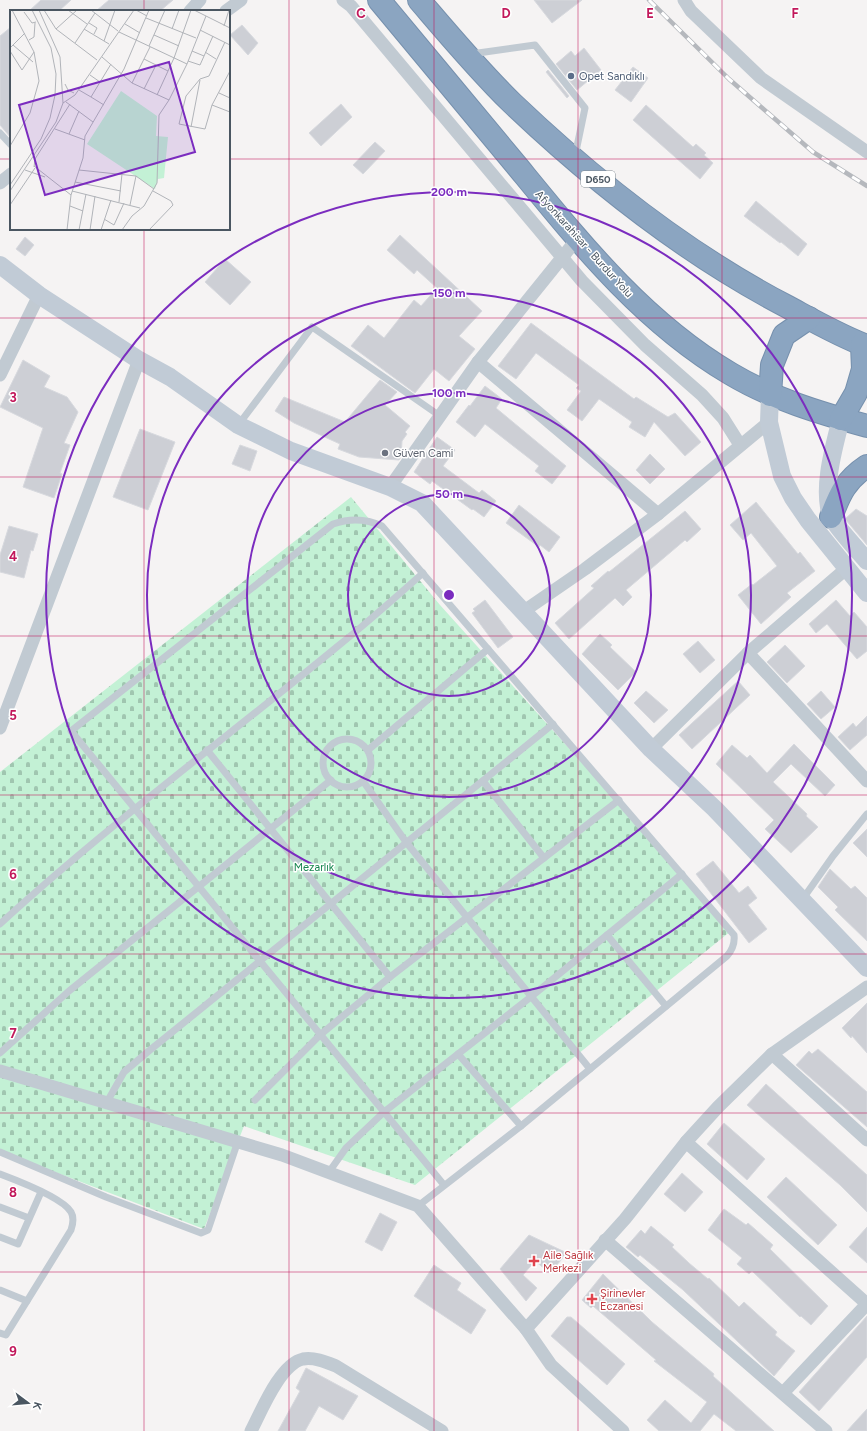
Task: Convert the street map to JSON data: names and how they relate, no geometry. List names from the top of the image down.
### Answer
{
  "streets": {
    "highway": ["D650", "Afyonkarahisar - Burdur Yolu"]
  },
  "crossings": [
    ["D650", "Afyonkarahisar - Burdur Yolu"]
  ],
  "parks": ["Mezarlık"],
  "places": {
    "other": ["Opet Sandıklı", "Güven Cami"],
    "health": ["Aile Sağlık Merkezi", "Şirinevler Eczanesi"]
  },
  "north": "right",
  "grid": {
    "columns": [
      "C",
      "D",
      "E",
      "F"
    ],
    "rows": [
      "3",
      "4",
      "5",
      "6",
      "7",
      "8",
      "9"
    ]
  },
  "rings": [
    "200 m",
    "150 m",
    "100 m",
    "50 m"
  ]
}
